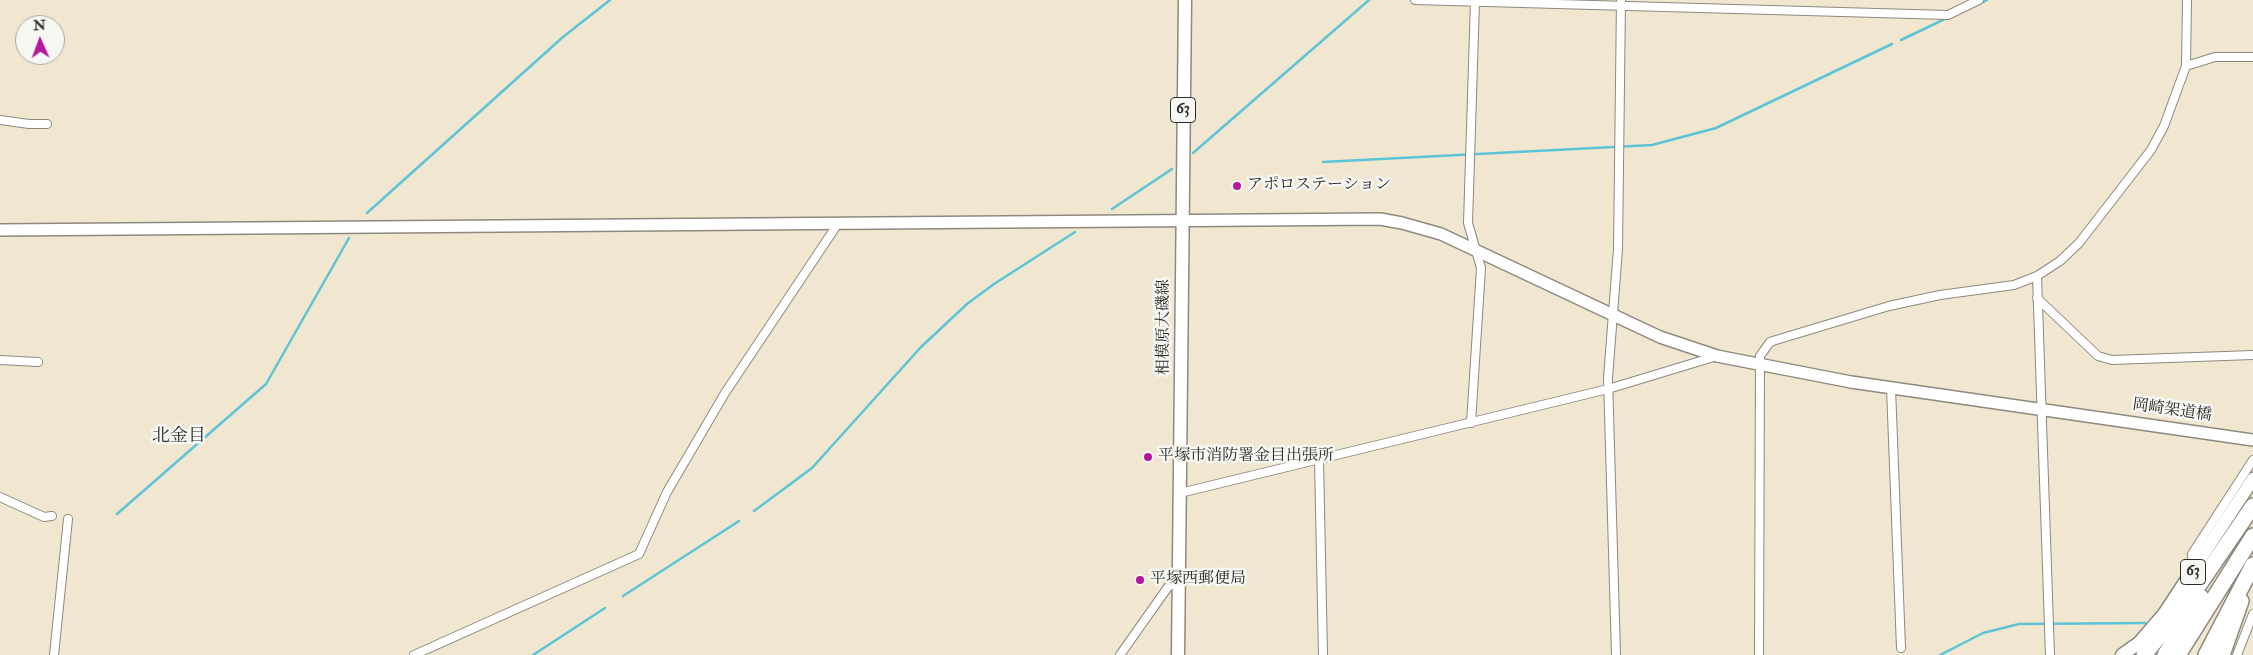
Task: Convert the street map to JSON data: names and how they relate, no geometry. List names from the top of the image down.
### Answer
{
  "streets": {
    "main road": ["63", "相模原大磯線"],
    "street": ["岡崎架道橋"]
  },
  "crossings": [
    ["相模原大磯線", "岡崎架道橋"]
  ],
  "districts": ["北金目"],
  "places": ["アポロステーション", "平塚市消防署金目出張所", "平塚西郵便局"],
  "north": "top"
}
